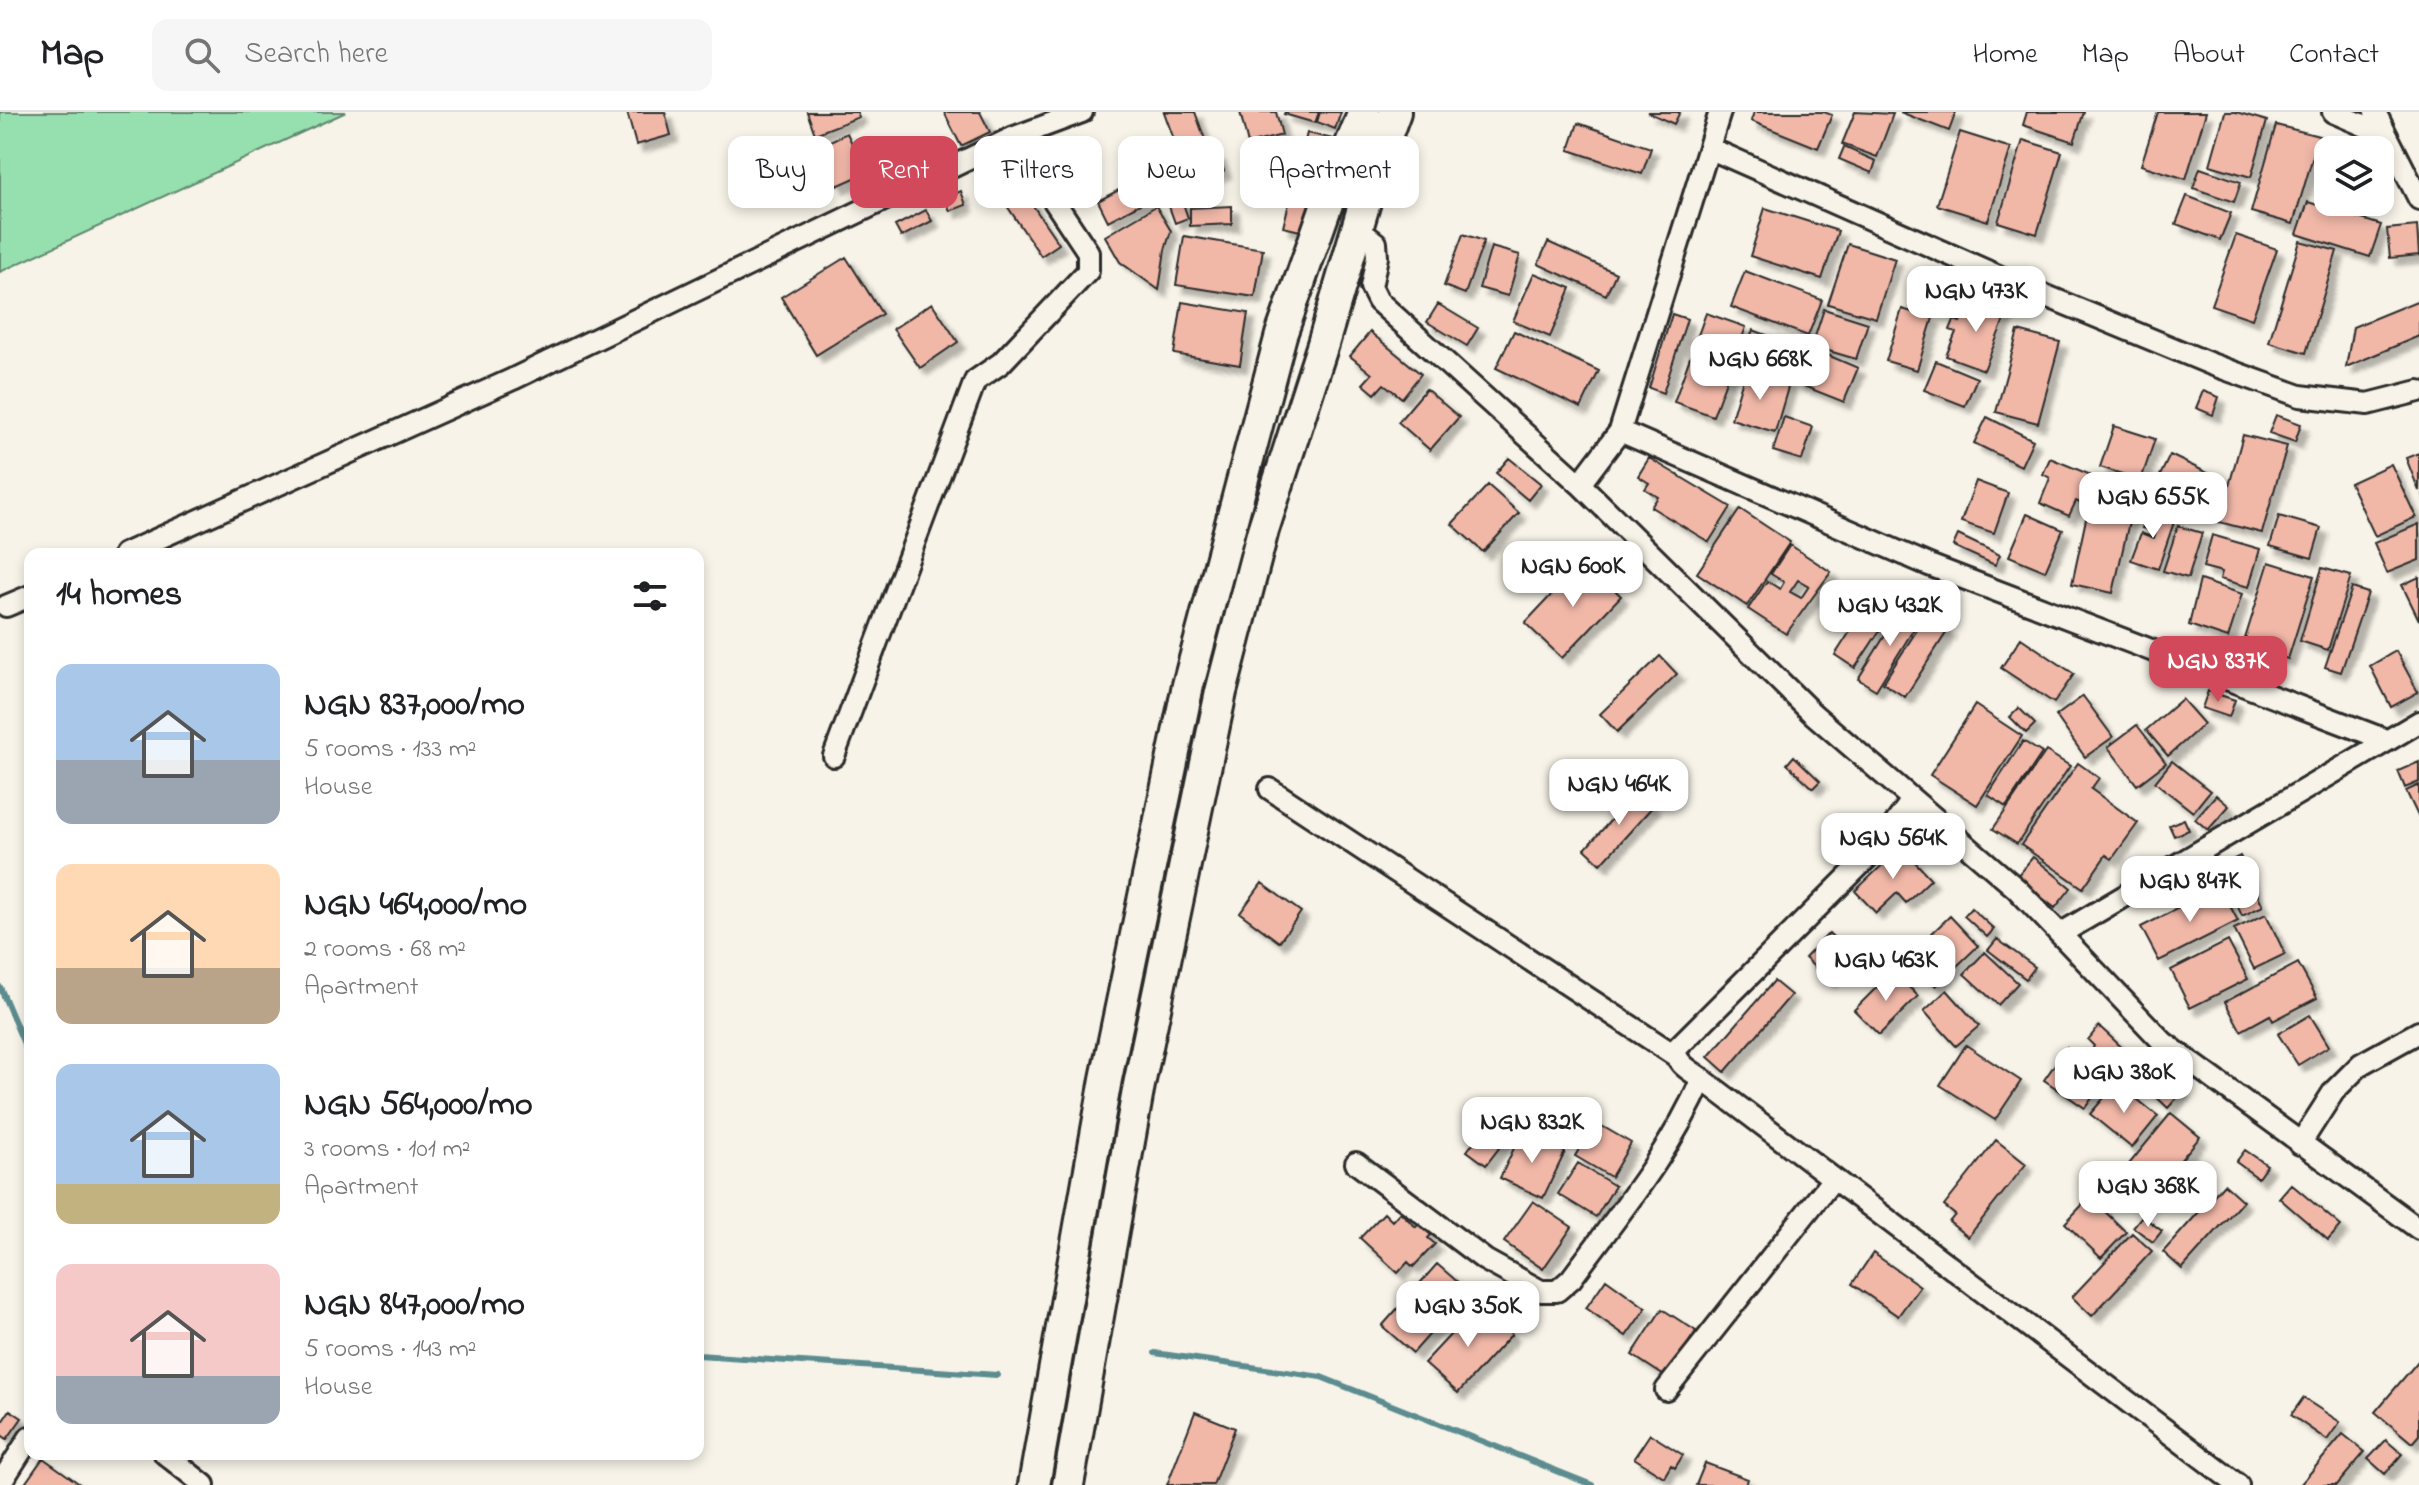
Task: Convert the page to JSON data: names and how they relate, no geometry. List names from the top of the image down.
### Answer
{
  "page": {
    "header": "Map",
    "search": "Search here",
    "nav": [
      "Home",
      "Map",
      "About",
      "Contact"
    ],
    "chip": [
      "Buy",
      "Rent",
      "Filters",
      "New",
      "Apartment"
    ],
    "price": [
      "NGN 473K",
      "NGN 668K",
      "NGN 655K",
      "NGN 600K",
      "NGN 432K",
      "NGN 837K",
      "NGN 464K",
      "NGN 564K",
      "NGN 847K",
      "NGN 463K",
      "NGN 380K",
      "NGN 832K",
      "NGN 368K",
      "NGN 350K"
    ],
    "heading": "14 homes",
    "list": [
      {
        "name": "NGN 837,000/mo",
        "note": "5 rooms · 133 m² · House"
      },
      {
        "name": "NGN 464,000/mo",
        "note": "2 rooms · 68 m² · Apartment"
      },
      {
        "name": "NGN 564,000/mo",
        "note": "3 rooms · 101 m² · Apartment"
      },
      {
        "name": "NGN 847,000/mo",
        "note": "5 rooms · 143 m² · House"
      }
    ]
  }
}
